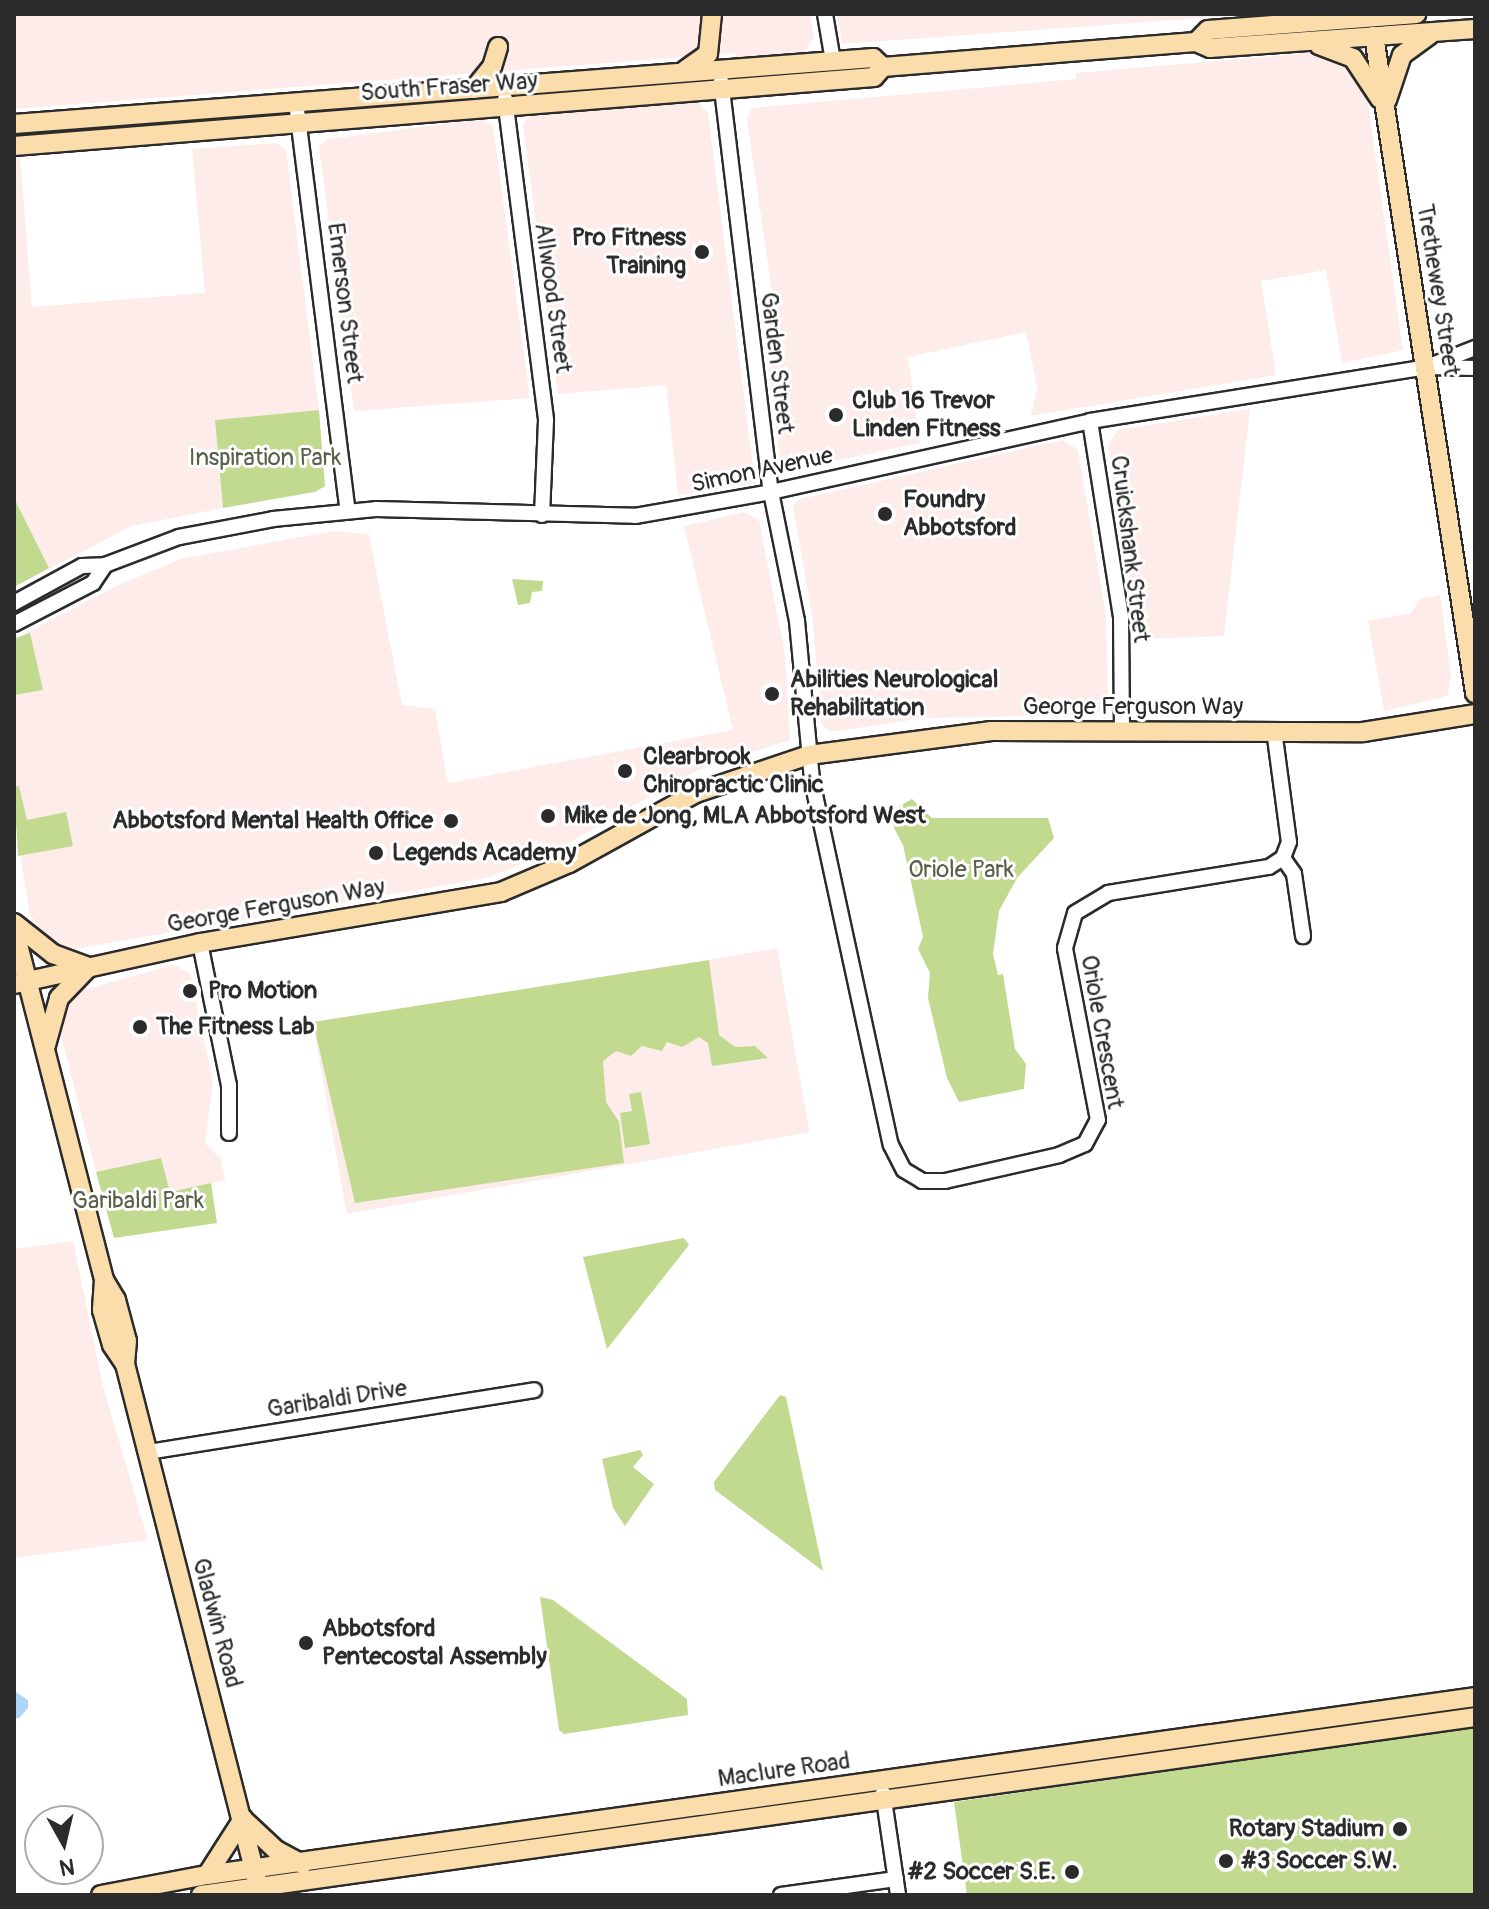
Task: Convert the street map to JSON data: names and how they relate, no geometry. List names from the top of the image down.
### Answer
{
  "streets": {
    "main road": [
      "South Fraser Way",
      "Trethewey Street",
      "George Ferguson Way",
      "Gladwin Road",
      "Maclure Road"
    ],
    "street": [
      "Allwood Street",
      "Emerson Street",
      "Garden Street",
      "Simon Avenue",
      "Cruickshank Street",
      "Oriole Crescent",
      "Garibaldi Drive"
    ]
  },
  "crossings": [
    ["South Fraser Way", "Trethewey Street"],
    ["South Fraser Way", "Allwood Street"],
    ["South Fraser Way", "Emerson Street"],
    ["South Fraser Way", "Garden Street"],
    ["Trethewey Street", "Simon Avenue"],
    ["Allwood Street", "Simon Avenue"],
    ["Emerson Street", "Simon Avenue"],
    ["Garden Street", "Simon Avenue"],
    ["Garden Street", "George Ferguson Way"],
    ["Garden Street", "Oriole Crescent"],
    ["Simon Avenue", "Cruickshank Street"],
    ["Cruickshank Street", "George Ferguson Way"],
    ["George Ferguson Way", "Oriole Crescent"],
    ["George Ferguson Way", "Gladwin Road"],
    ["Garibaldi Drive", "Gladwin Road"],
    ["Gladwin Road", "Maclure Road"]
  ],
  "parks": ["Inspiration Park", "Oriole Park", "Garibaldi Park"],
  "places": [
    "Pro Fitness Training",
    "Club 16 Trevor Linden Fitness",
    "Foundry Abbotsford",
    "Abilities Neurological Rehabilitation",
    "Clearbrook Chiropractic Clinic",
    "Mike de Jong, MLA Abbotsford West",
    "Abbotsford Mental Health Office",
    "Legends Academy",
    "Pro Motion",
    "The Fitness Lab",
    "Abbotsford Pentecostal Assembly",
    "Rotary Stadium",
    "#3 Soccer S.W.",
    "#2 Soccer S.E."
  ],
  "north": "bottom"
}
